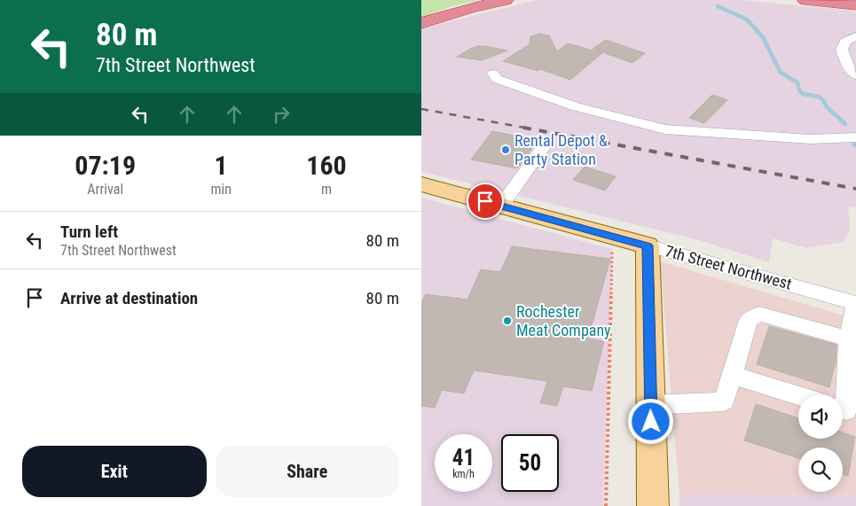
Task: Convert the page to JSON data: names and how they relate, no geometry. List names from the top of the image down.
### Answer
{
  "streets": {
    "main road": ["7th Street Northwest"]
  },
  "places": ["Rental Depot & Party Station", "Rochester Meat Company"],
  "page": {
    "turn": ["80 m", "7th Street Northwest"],
    "eta": [
      "07:19",
      "Arrival",
      "1",
      "min",
      "160",
      "m"
    ],
    "list": [
      {
        "name": "Turn left",
        "note": "7th Street Northwest",
        "value": "80 m"
      },
      {
        "name": "Arrive at destination",
        "value": "80 m"
      }
    ],
    "speed": "41 km/h",
    "limit": "50",
    "buttons": ["Exit", "Share"]
  }
}
